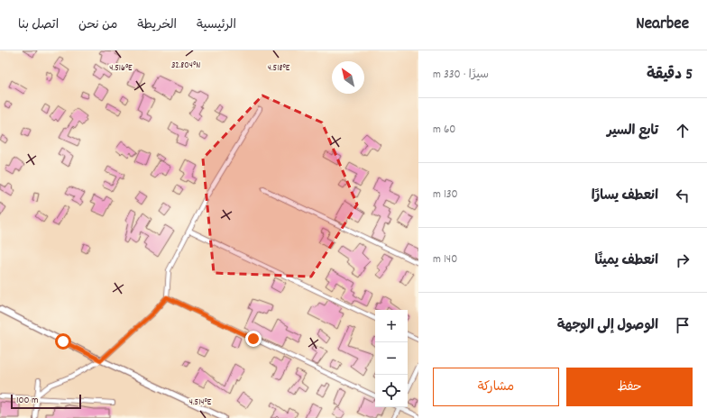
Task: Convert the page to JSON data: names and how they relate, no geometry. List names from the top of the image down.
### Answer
{
  "scale_bar": "100 m",
  "north": "top left",
  "page": {
    "header": "Nearbee",
    "nav": [
      "الرئيسية",
      "الخريطة",
      "من نحن",
      "اتصل بنا"
    ],
    "heading": ["5 دقيقة", "سيرًا · 330 m"],
    "list": [
      ["تابع السير", "60 m"],
      ["انعطف يسارًا", "130 m"],
      ["انعطف يمينًا", "140 m"],
      "الوصول إلى الوجهة"
    ],
    "map_buttons": ["+", "−"],
    "buttons": ["حفظ", "مشاركة"],
    "scale": "100 m"
  },
  "coordinates": [
    "32.804°N",
    "4.516°E",
    "4.518°E",
    "4.514°E"
  ]
}
